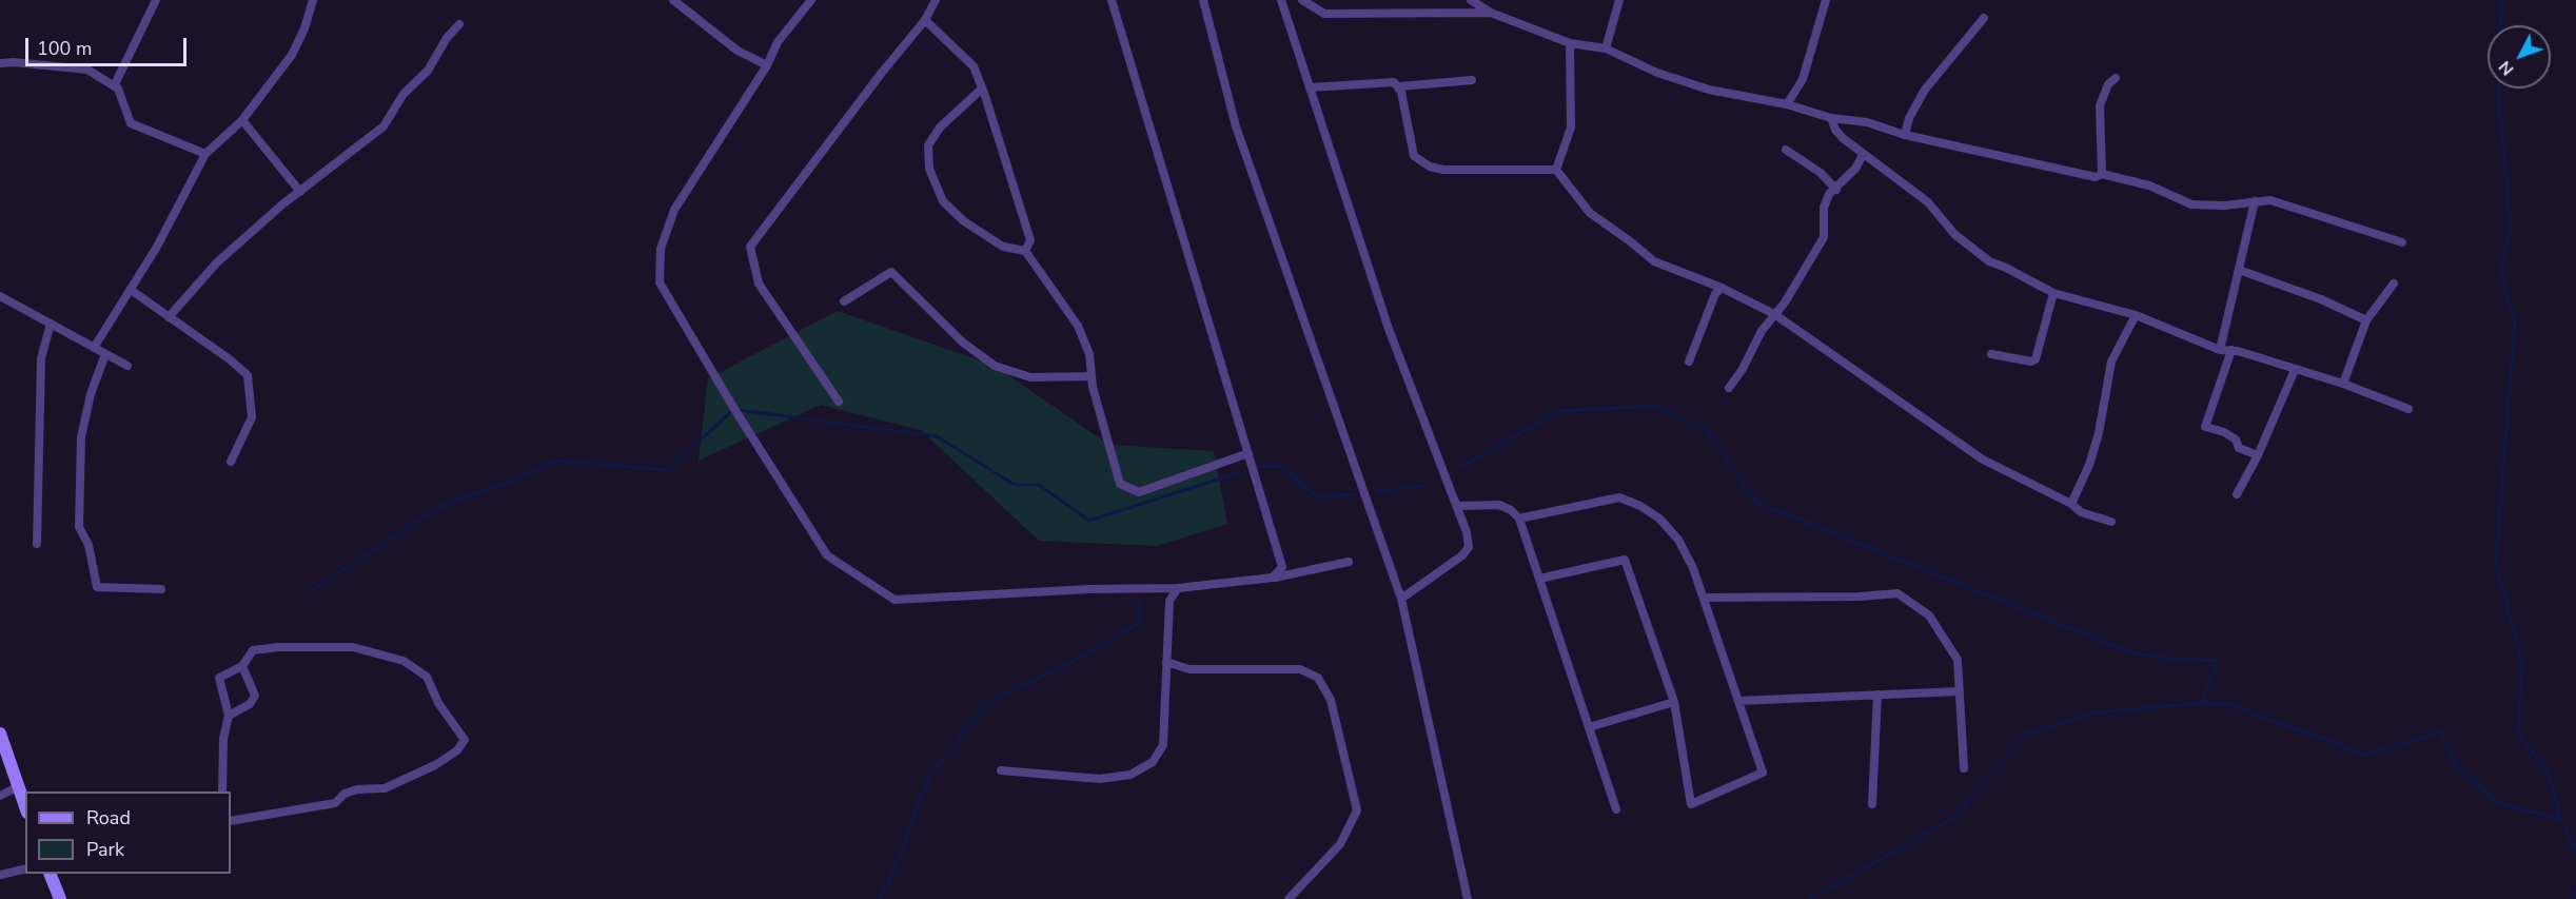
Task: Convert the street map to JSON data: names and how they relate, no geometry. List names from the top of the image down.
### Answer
{
  "legend": ["Road", "Park"],
  "scale_bar": "100 m",
  "north": "bottom left"
}
